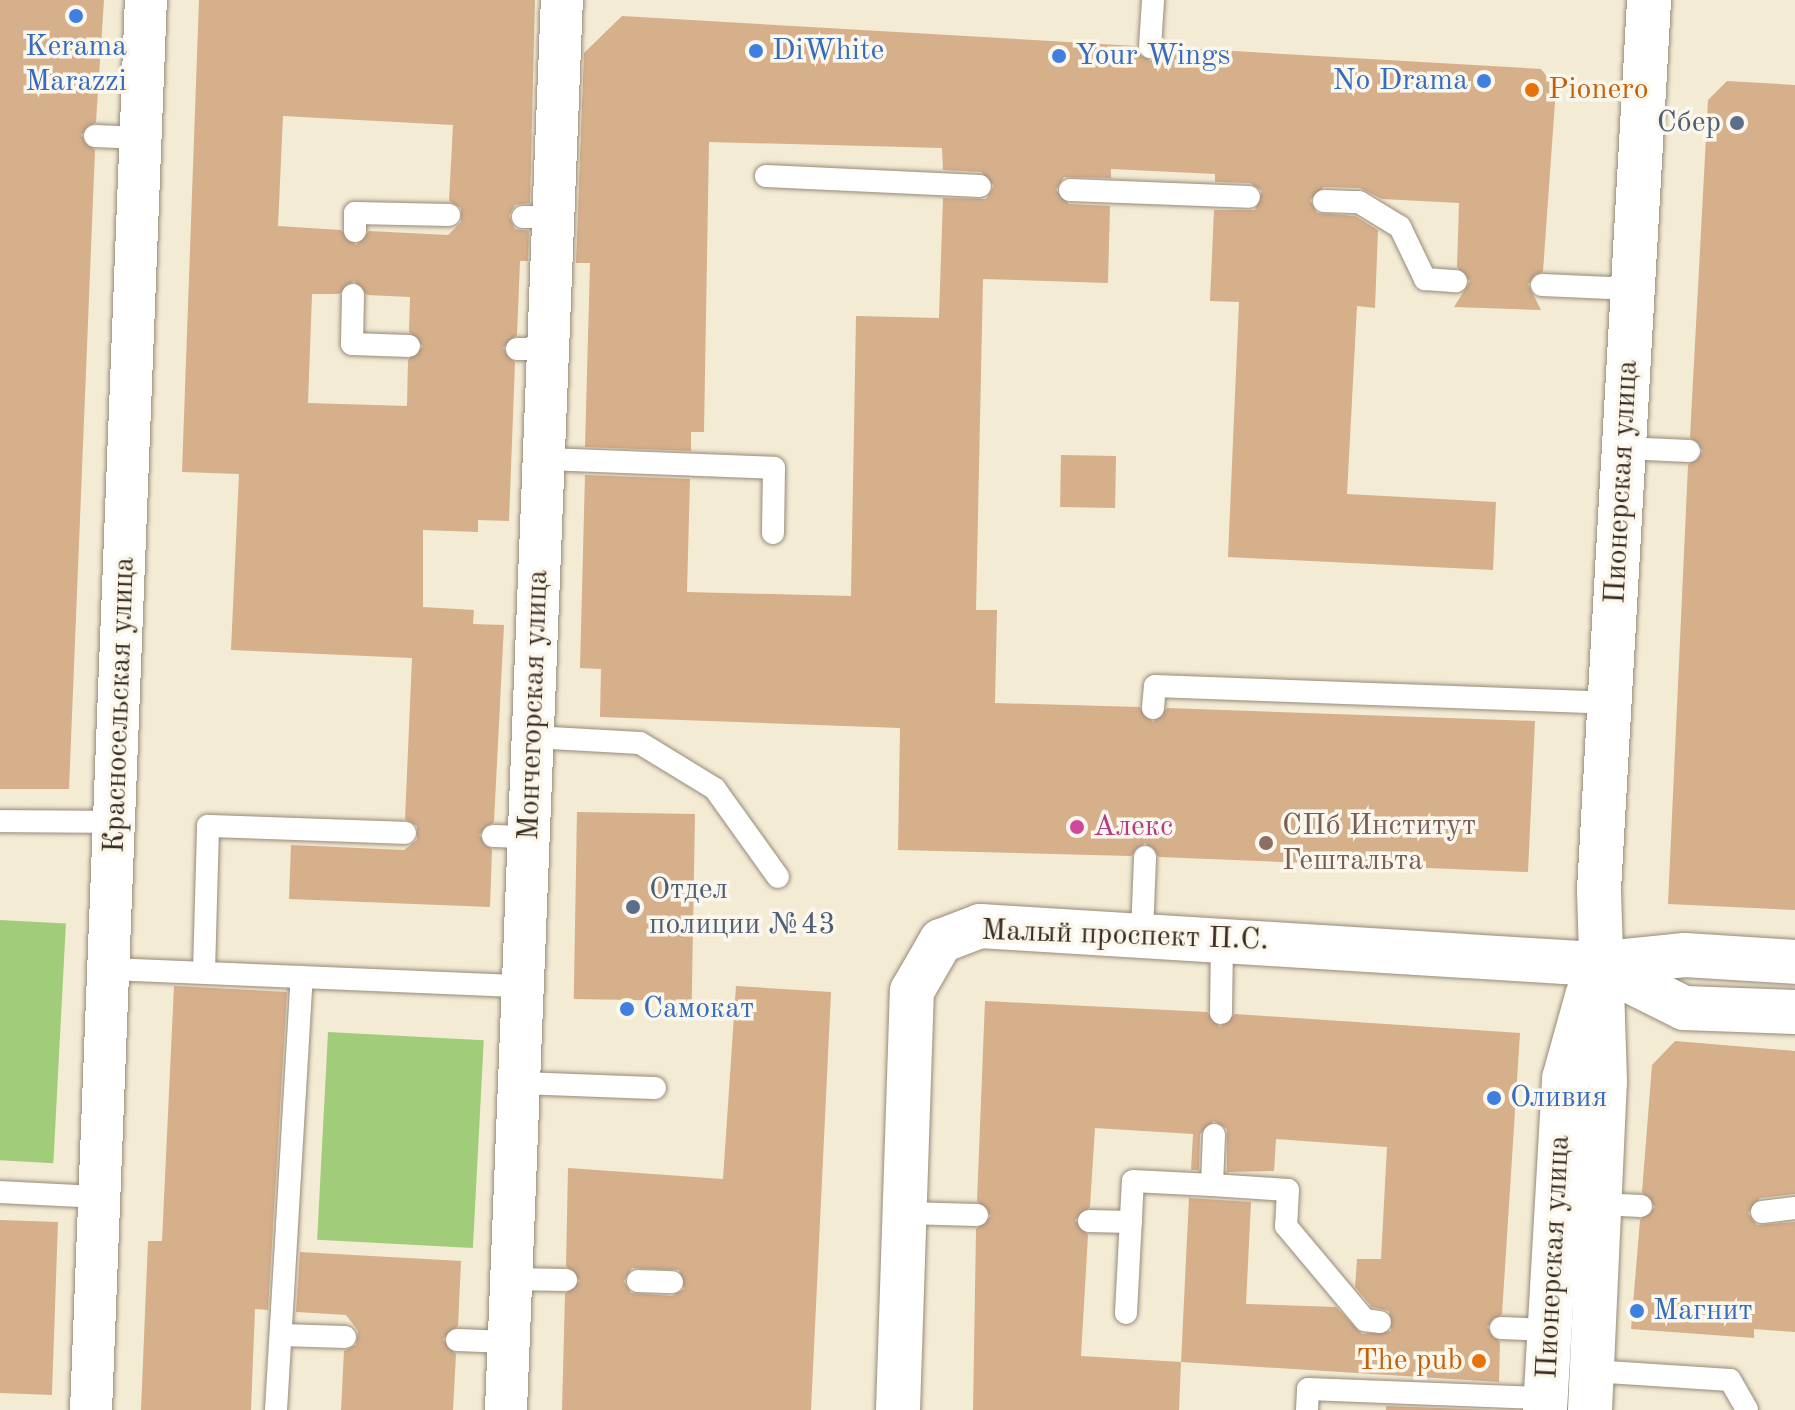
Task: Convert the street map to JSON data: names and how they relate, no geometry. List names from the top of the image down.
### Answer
{
  "streets": {
    "street": [
      "Пионерская улица",
      "Красносельская улица",
      "Мончегорская улица",
      "Малый проспект П.С."
    ]
  },
  "crossings": [
    ["Пионерская улица", "Малый проспект П.С."]
  ],
  "places": [
    "Kerama Marazzi",
    "DiWhite",
    "Your Wings",
    "No Drama",
    "Pionero",
    "Сбер",
    "Алекс",
    "СПб Институт Гештальта",
    "Отдел полиции №43",
    "Самокат",
    "Оливия",
    "Магнит",
    "The pub"
  ]
}
